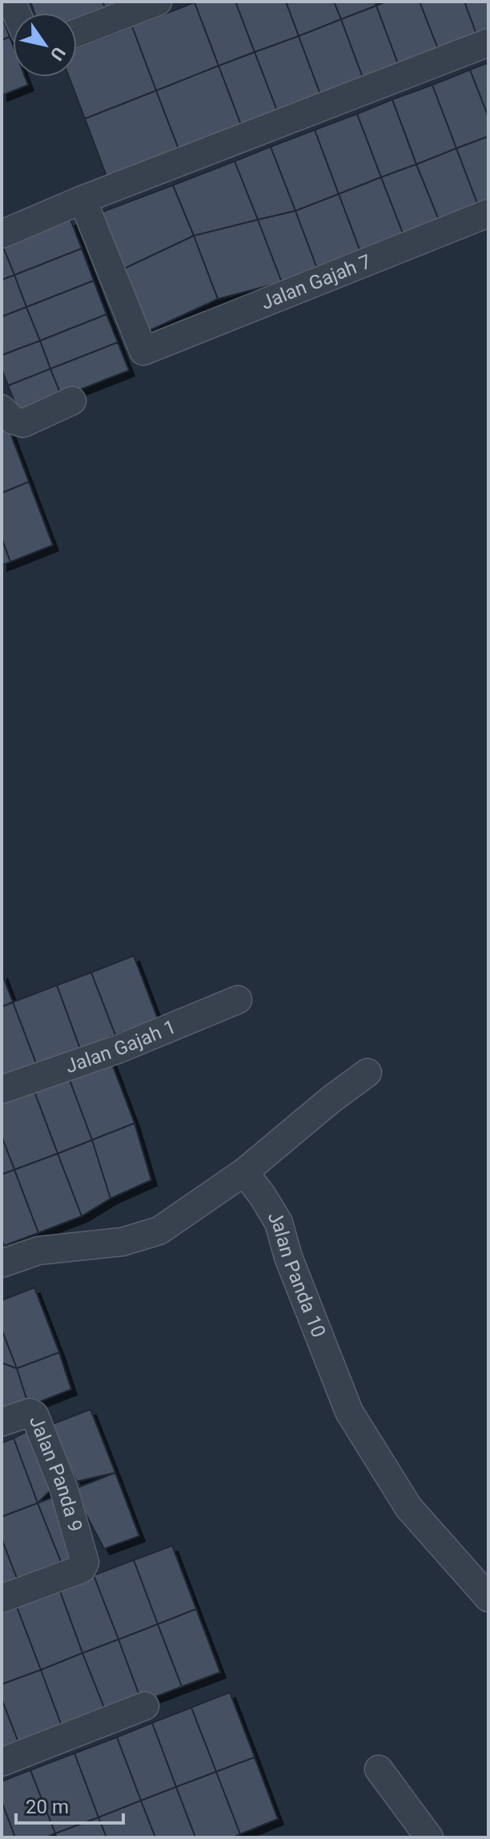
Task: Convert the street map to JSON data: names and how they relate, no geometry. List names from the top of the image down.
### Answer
{
  "streets": {
    "street": [
      "Jalan Gajah 7",
      "Jalan Gajah 1",
      "Jalan Panda 10",
      "Jalan Panda 9"
    ]
  },
  "scale_bar": "20 m",
  "north": "bottom right"
}
